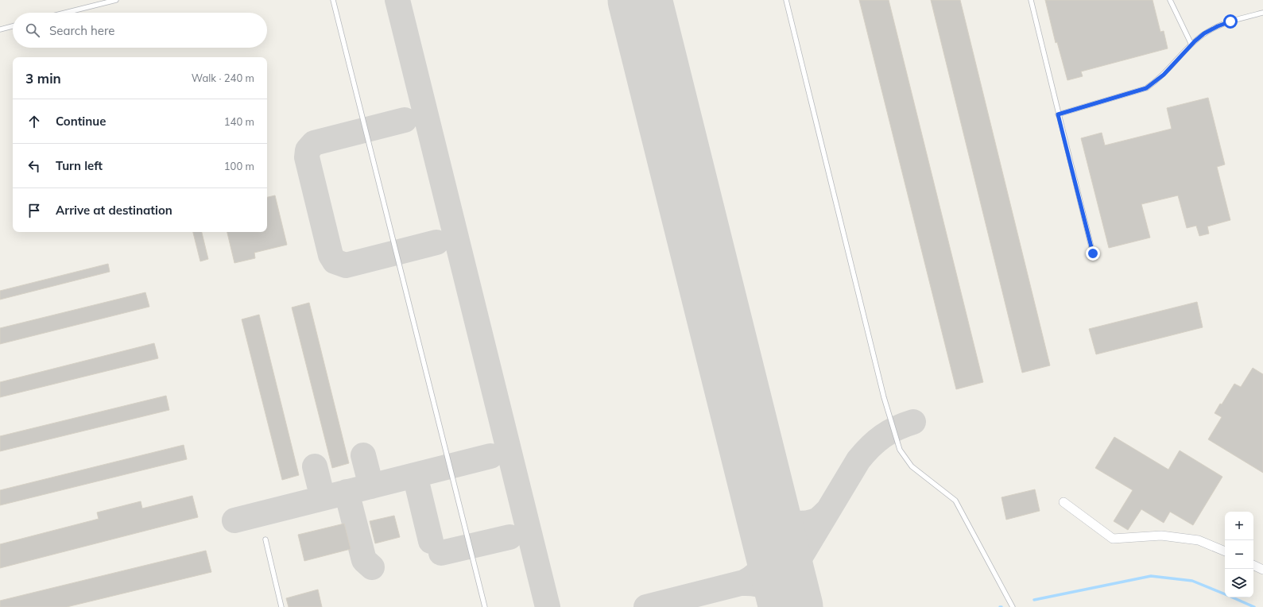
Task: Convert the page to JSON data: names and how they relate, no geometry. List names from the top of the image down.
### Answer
{
  "page": {
    "search": "Search here",
    "heading": ["3 min", "Walk · 240 m"],
    "list": [
      ["Continue", "140 m"],
      ["Turn left", "100 m"],
      "Arrive at destination"
    ],
    "map_buttons": ["+", "−"]
  }
}
